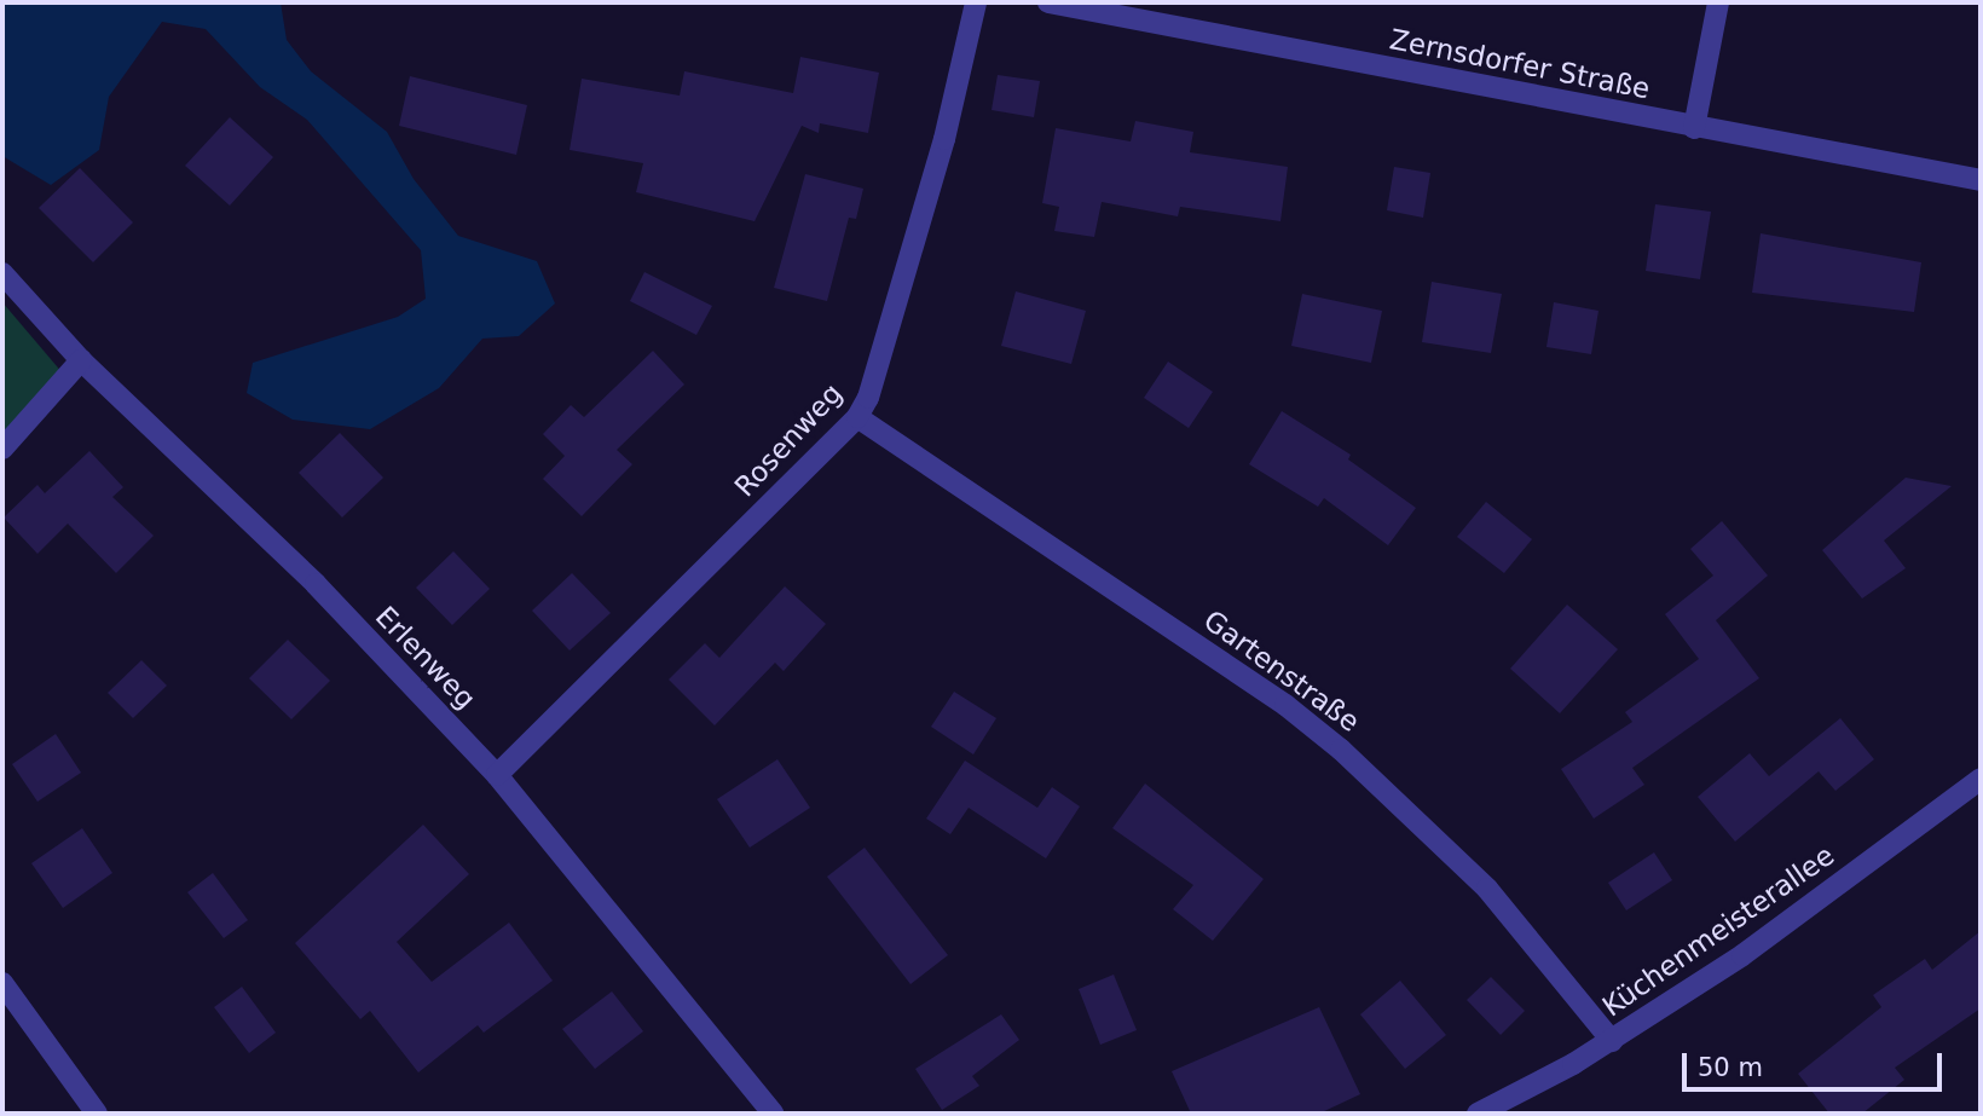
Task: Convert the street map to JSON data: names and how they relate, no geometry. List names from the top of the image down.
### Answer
{
  "streets": {
    "street": [
      "Zernsdorfer Straße",
      "Rosenweg",
      "Erlenweg",
      "Gartenstraße",
      "Küchenmeisterallee"
    ]
  },
  "crossings": [
    ["Rosenweg", "Erlenweg"],
    ["Rosenweg", "Gartenstraße"],
    ["Gartenstraße", "Küchenmeisterallee"]
  ],
  "scale_bar": "50 m"
}
